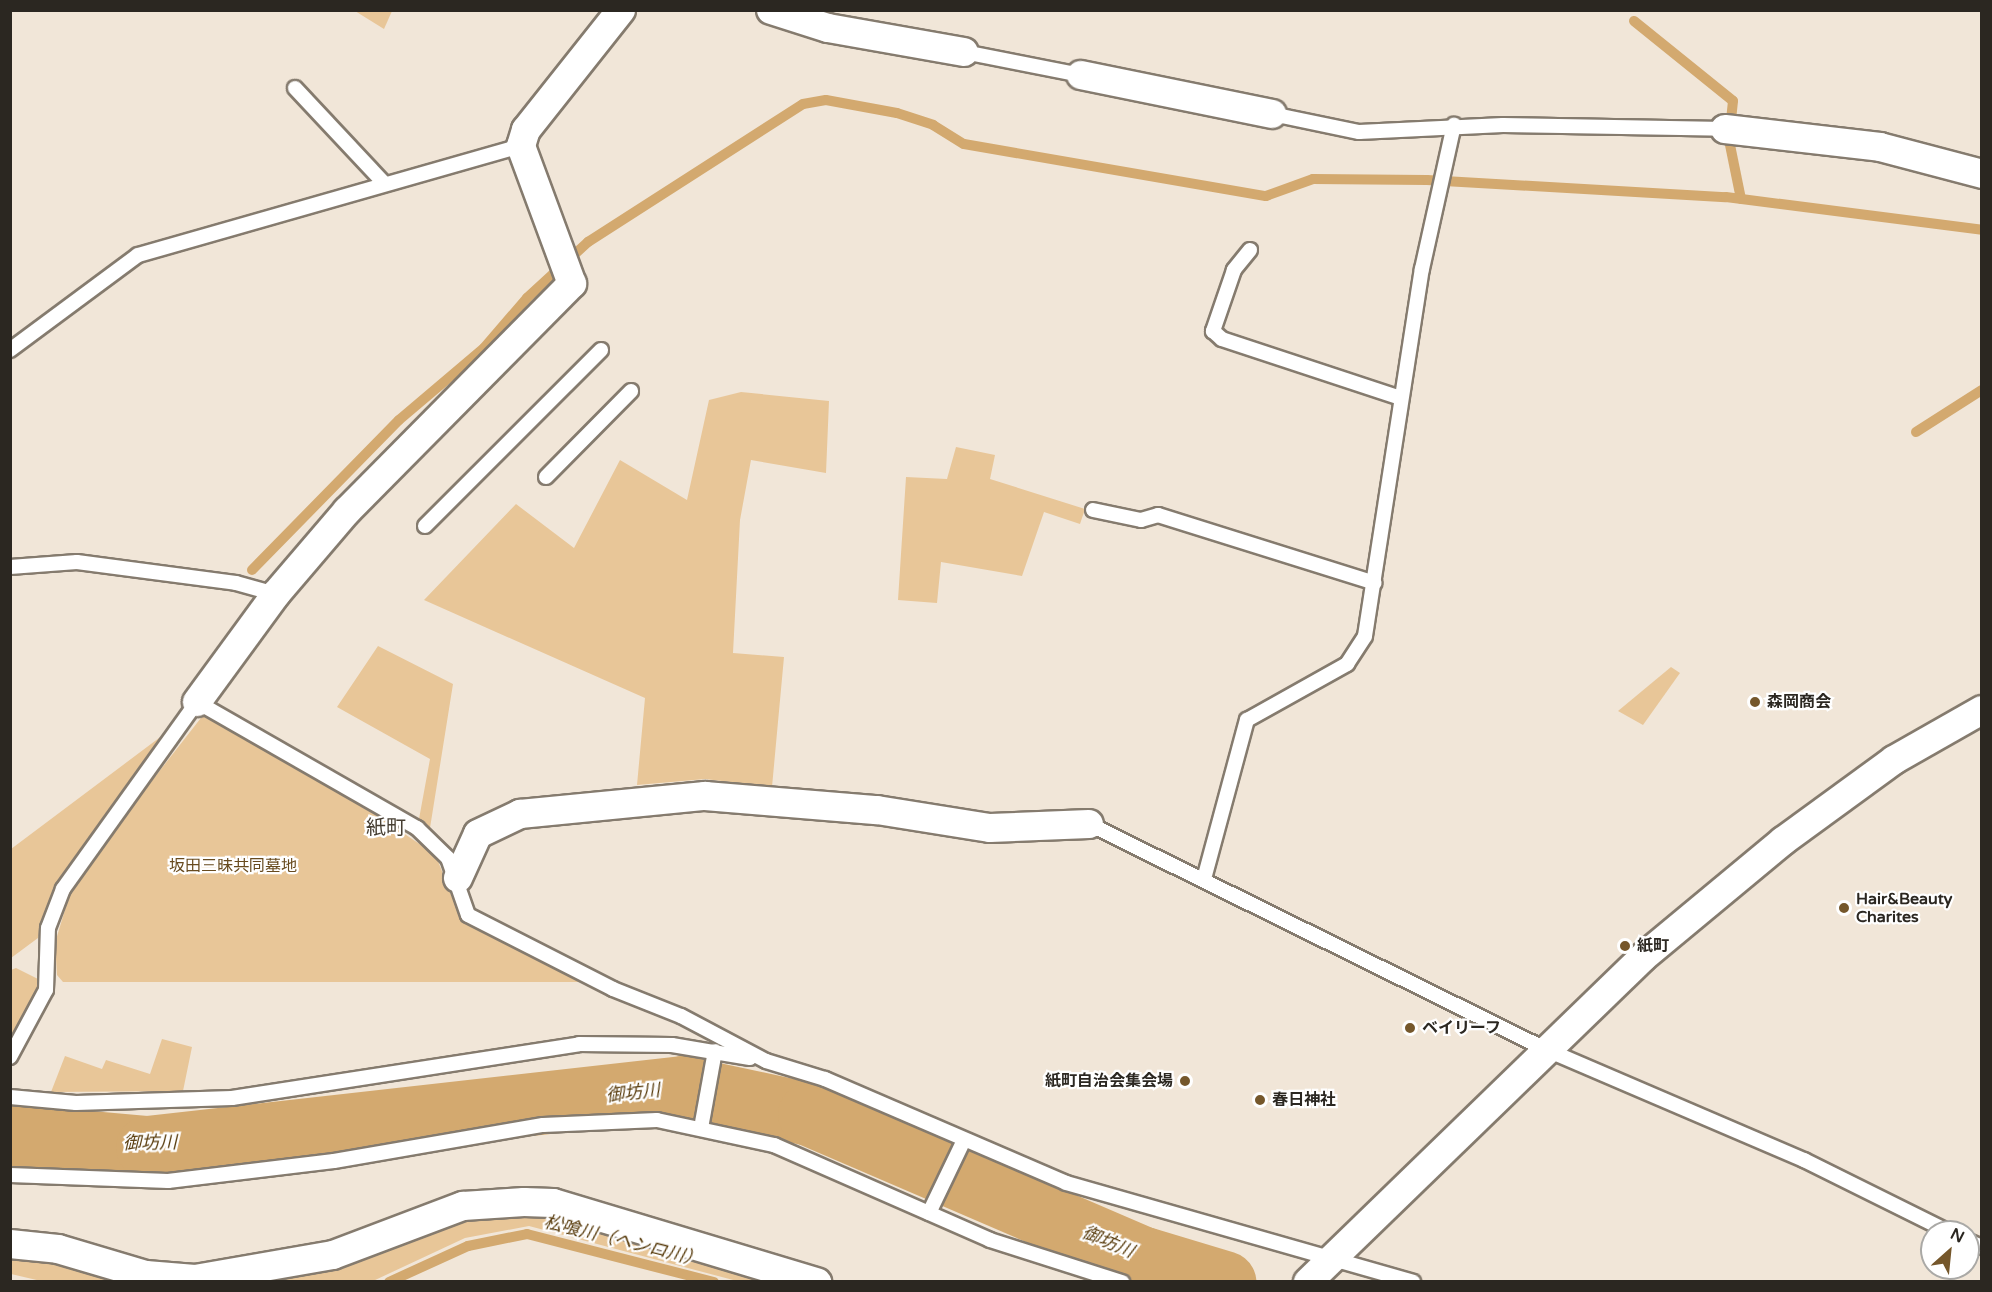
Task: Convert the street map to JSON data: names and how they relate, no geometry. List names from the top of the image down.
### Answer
{
  "districts": ["紙町"],
  "water": ["御坊川", "松喰川（ヘンロ川）"],
  "parks": ["坂田三昧共同墓地"],
  "places": [
    "森岡商会",
    "Hair&Beauty Charites",
    "紙町",
    "ベイリーフ",
    "紙町自治会集会場",
    "春日神社"
  ],
  "north": "top right"
}
